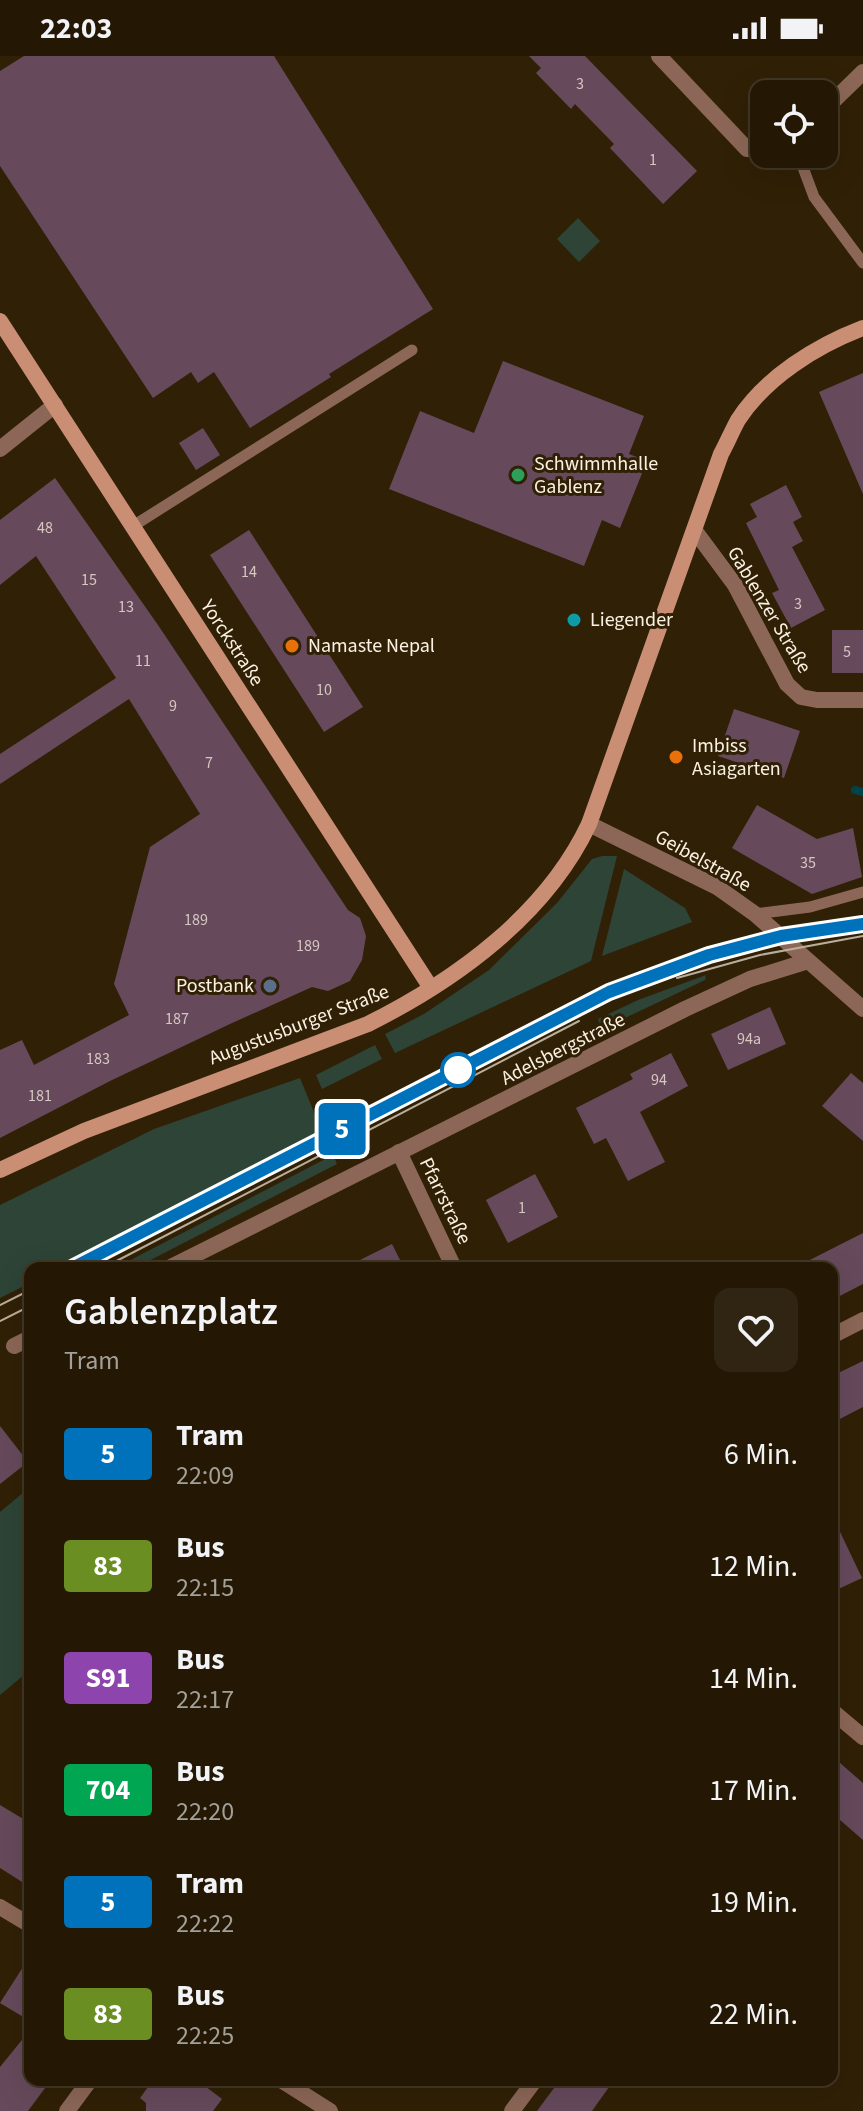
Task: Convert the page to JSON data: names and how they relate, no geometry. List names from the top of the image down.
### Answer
{
  "streets": {
    "main road": ["Yorckstraße", "Augustusburger Straße"],
    "street": [
      "Gablenzer Straße",
      "Geibelstraße",
      "Adelsbergstraße",
      "Pfarrstraße"
    ]
  },
  "crossings": [
    ["Gablenzer Straße", "Augustusburger Straße"],
    ["Yorckstraße", "Augustusburger Straße"],
    ["Geibelstraße", "Augustusburger Straße"],
    ["Geibelstraße", "Adelsbergstraße"],
    ["Adelsbergstraße", "Pfarrstraße"]
  ],
  "places": [
    "Schwimmhalle Gablenz",
    "Liegender",
    "Namaste Nepal",
    "Imbiss Asiagarten",
    "Postbank"
  ],
  "lines": ["tram line 5"],
  "house_numbers": [
    "3",
    "1",
    "48",
    "14",
    "15",
    "3",
    "13",
    "5",
    "11",
    "10",
    "9",
    "7",
    "35",
    "189",
    "189",
    "187",
    "94a",
    "183",
    "94",
    "181",
    "1"
  ],
  "page": {
    "status": "22:03",
    "on_map": "5",
    "heading": ["Gablenzplatz", "Tram"],
    "list": [
      {
        "mark": "5",
        "name": "Tram",
        "note": "22:09",
        "value": "6 Min."
      },
      {
        "mark": "83",
        "name": "Bus",
        "note": "22:15",
        "value": "12 Min."
      },
      {
        "mark": "S91",
        "name": "Bus",
        "note": "22:17",
        "value": "14 Min."
      },
      {
        "mark": "704",
        "name": "Bus",
        "note": "22:20",
        "value": "17 Min."
      },
      {
        "mark": "5",
        "name": "Tram",
        "note": "22:22",
        "value": "19 Min."
      },
      {
        "mark": "83",
        "name": "Bus",
        "note": "22:25",
        "value": "22 Min."
      }
    ]
  }
}
